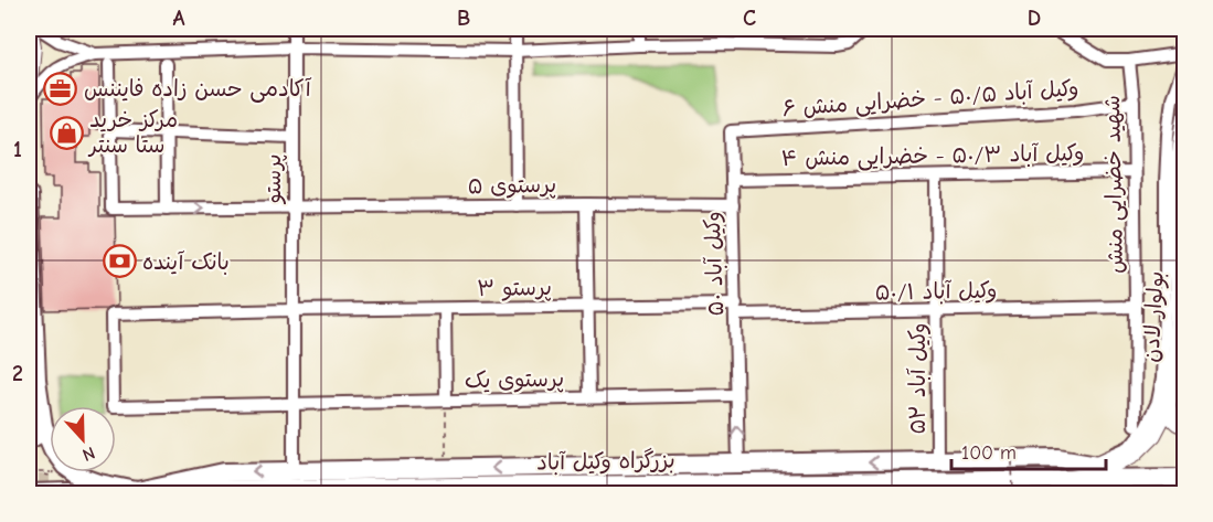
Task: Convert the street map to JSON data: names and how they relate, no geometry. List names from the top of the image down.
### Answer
{
  "streets": {
    "highway": ["بزرگراه وکیل آباد"],
    "main road": ["بولوار لادن"],
    "street": [
      "وکیل آباد ۵۰/۵ - خضرایی منش ۶",
      "وکیل آباد ۵۰/۳ - خضرایی منش ۴",
      "پرستو",
      "شهید خضرایی منش",
      "پرستوی ۵",
      "۵۰ وکیل آباد",
      "پرستو ۳",
      "وکیل آباد ۵۰/۱",
      "۵۲ وکیل آباد",
      "پرستوی یک"
    ]
  },
  "crossings": [
    ["وکیل آباد ۵۰/۵ - خضرایی منش ۶", "شهید خضرایی منش"],
    ["وکیل آباد ۵۰/۵ - خضرایی منش ۶", "۵۰ وکیل آباد"],
    ["وکیل آباد ۵۰/۳ - خضرایی منش ۴", "شهید خضرایی منش"],
    ["وکیل آباد ۵۰/۳ - خضرایی منش ۴", "۵۰ وکیل آباد"],
    ["وکیل آباد ۵۰/۳ - خضرایی منش ۴", "۵۲ وکیل آباد"],
    ["پرستو", "پرستوی ۵"],
    ["پرستو", "پرستو ۳"],
    ["پرستو", "پرستوی یک"],
    ["شهید خضرایی منش", "وکیل آباد ۵۰/۱"],
    ["پرستوی ۵", "۵۰ وکیل آباد"],
    ["۵۰ وکیل آباد", "پرستو ۳"],
    ["۵۰ وکیل آباد", "وکیل آباد ۵۰/۱"],
    ["۵۰ وکیل آباد", "پرستوی یک"],
    ["پرستو ۳", "وکیل آباد ۵۰/۱"],
    ["وکیل آباد ۵۰/۱", "۵۲ وکیل آباد"]
  ],
  "places": {
    "office": ["آکادمی حسن زاده فایننس"],
    "shop": ["مرکز خرید ستا سنتر"],
    "bank": ["بانک آینده"]
  },
  "scale_bar": "100 m",
  "north": "bottom",
  "grid": {
    "columns": [
      "A",
      "B",
      "C",
      "D"
    ],
    "rows": ["1", "2"]
  }
}
